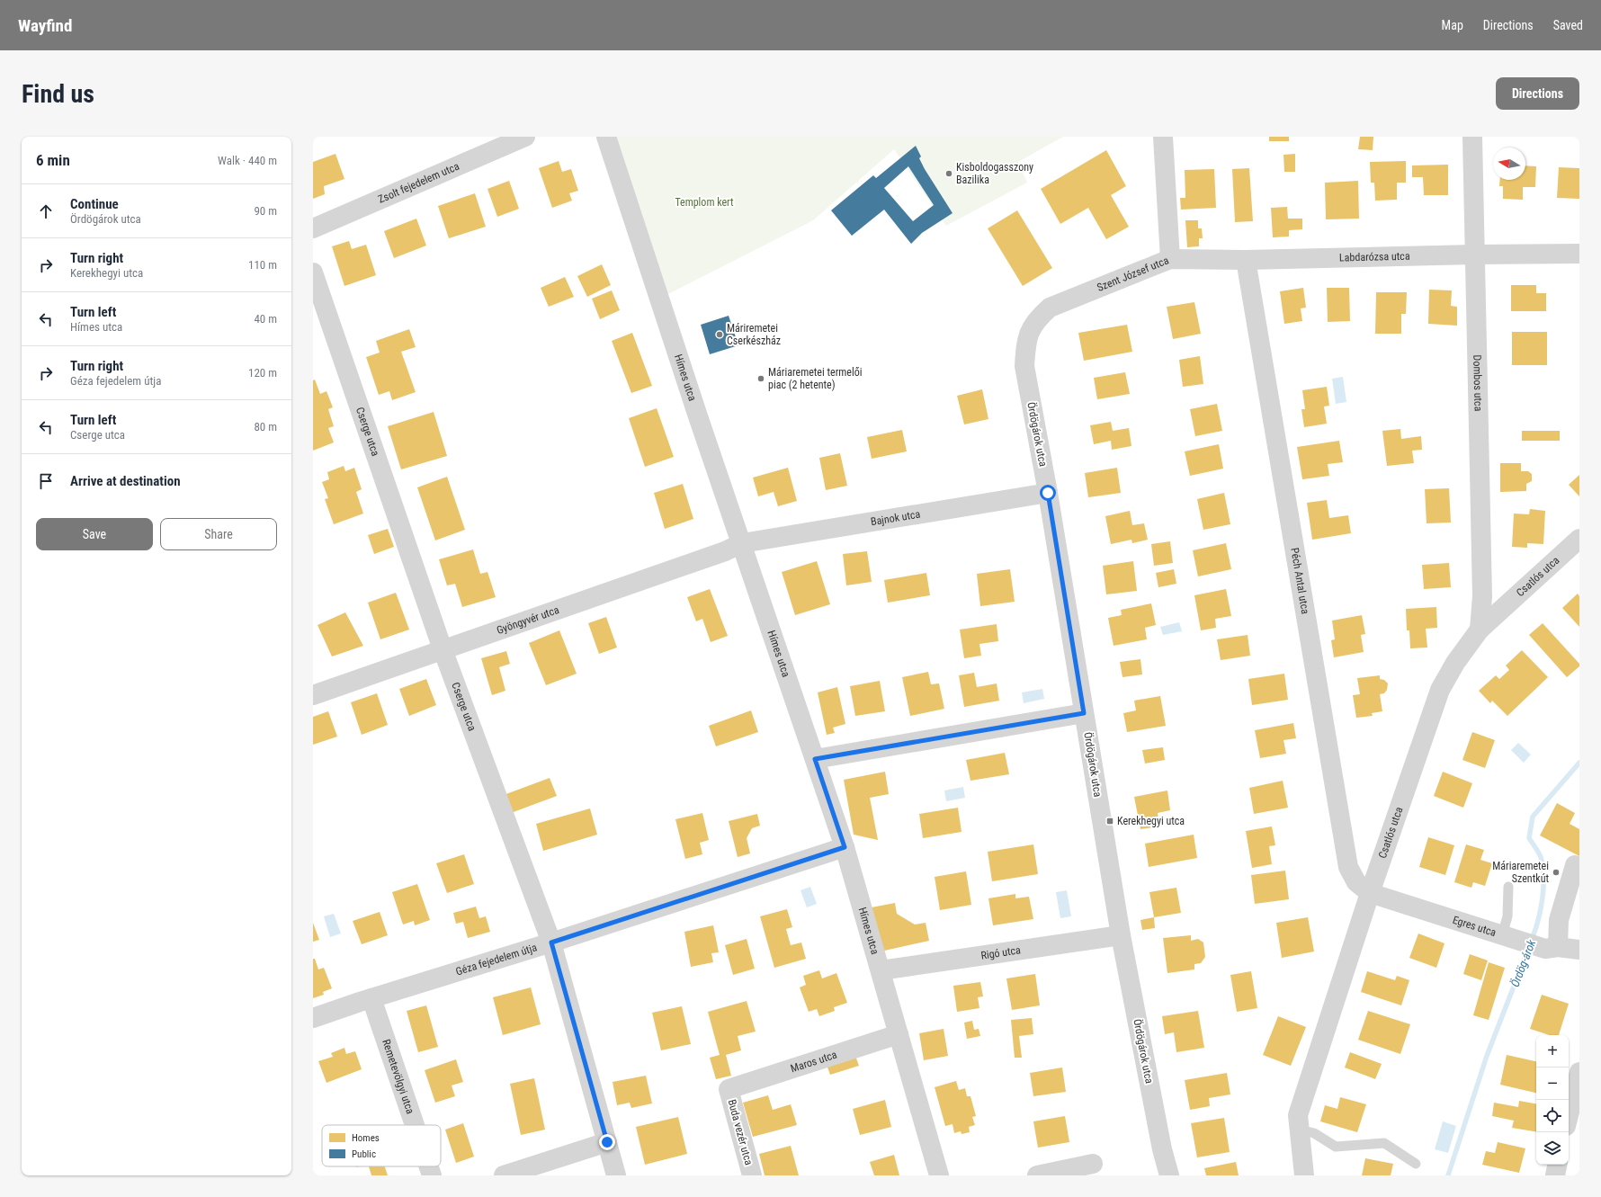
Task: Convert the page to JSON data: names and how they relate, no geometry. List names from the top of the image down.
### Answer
{
  "streets": {
    "street": [
      "Zsolt fejedelem utca",
      "Labdarózsa utca",
      "Szent József utca",
      "Hímes utca",
      "Dombos utca",
      "Cserge utca",
      "Ördögárok utca",
      "Bajnok utca",
      "Csatlós utca",
      "Péch Antal utca",
      "Gyöngyvér utca",
      "Egres utca",
      "Rigó utca",
      "Géza fejedelem útja",
      "Maros utca",
      "Remetevölgyi utca",
      "Buda vezér utca"
    ]
  },
  "crossings": [
    ["Labdarózsa utca", "Szent József utca"],
    ["Labdarózsa utca", "Dombos utca"],
    ["Labdarózsa utca", "Péch Antal utca"],
    ["Szent József utca", "Ördögárok utca"],
    ["Hímes utca", "Bajnok utca"],
    ["Hímes utca", "Gyöngyvér utca"],
    ["Hímes utca", "Rigó utca"],
    ["Hímes utca", "Géza fejedelem útja"],
    ["Hímes utca", "Maros utca"],
    ["Dombos utca", "Csatlós utca"],
    ["Cserge utca", "Gyöngyvér utca"],
    ["Cserge utca", "Géza fejedelem útja"],
    ["Ördögárok utca", "Bajnok utca"],
    ["Ördögárok utca", "Rigó utca"],
    ["Bajnok utca", "Gyöngyvér utca"],
    ["Csatlós utca", "Péch Antal utca"],
    ["Csatlós utca", "Egres utca"],
    ["Péch Antal utca", "Egres utca"],
    ["Géza fejedelem útja", "Remetevölgyi utca"],
    ["Maros utca", "Buda vezér utca"]
  ],
  "water": ["Ördög-árok"],
  "parks": ["Templom kert"],
  "places": {
    "other": [
      "Kisboldogasszony Bazilika",
      "Máriremetei Cserkészház",
      "Máriaremetei termelői piac (2 hetente)",
      "Máriaremetei Szentkút"
    ],
    "transit": ["Kerekhegyi utca"]
  },
  "legend": ["Homes", "Public"],
  "north": "left",
  "page": {
    "header": "Wayfind",
    "nav": ["Map", "Directions", "Saved"],
    "buttons": [
      "Directions",
      ["Save", "Share"]
    ],
    "title": "Find us",
    "heading": ["6 min", "Walk · 440 m"],
    "list": [
      ["Continue", "Ördögárok utca", "90 m"],
      ["Turn right", "Kerekhegyi utca", "110 m"],
      ["Turn left", "Hímes utca", "40 m"],
      ["Turn right", "Géza fejedelem útja", "120 m"],
      ["Turn left", "Cserge utca", "80 m"],
      "Arrive at destination"
    ],
    "map_buttons": ["+", "−"]
  }
}
